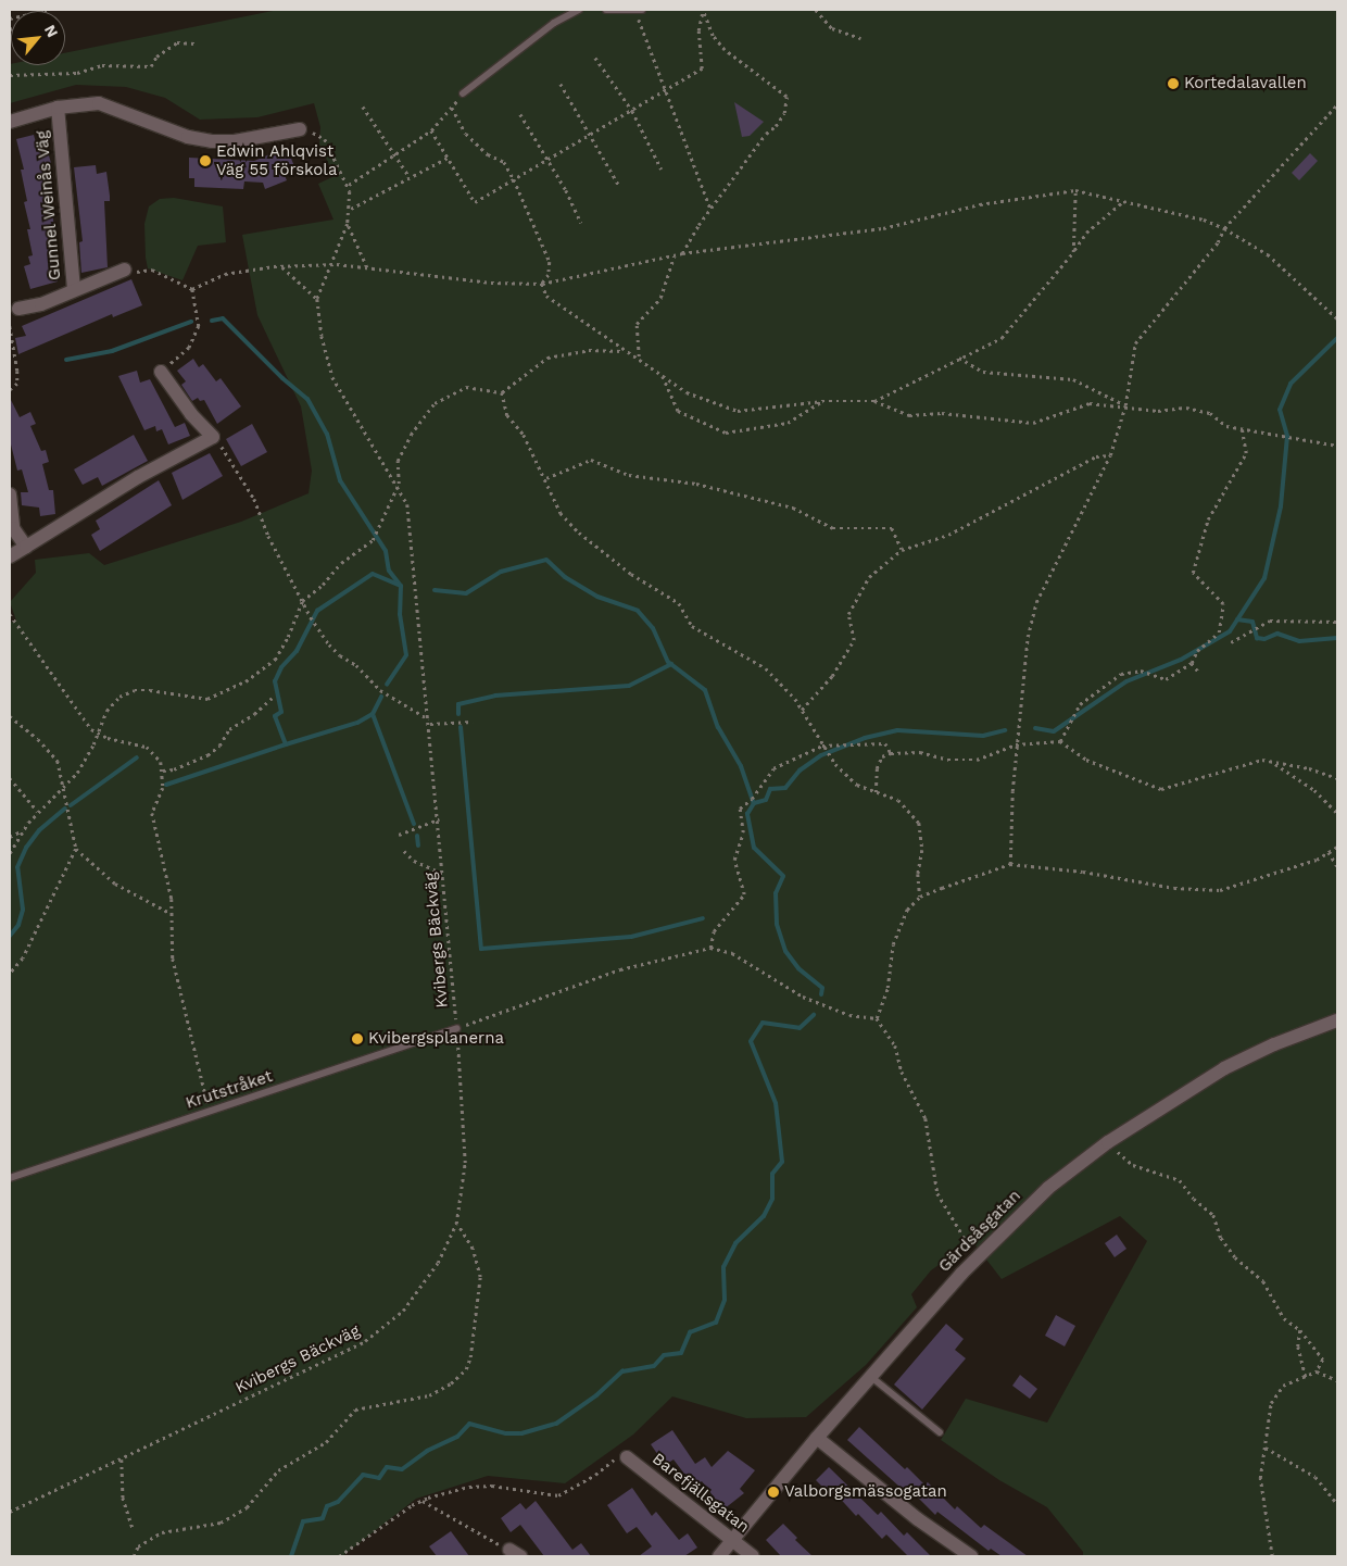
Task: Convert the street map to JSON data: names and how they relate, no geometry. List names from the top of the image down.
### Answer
{
  "streets": {
    "street": ["Gunnel Weinås Väg", "Gärdsåsgatan", "Barefjällsgatan"],
    "lane": ["Krutstråket"],
    "path": ["Kvibergs Bäckväg"]
  },
  "crossings": [
    ["Kvibergs Bäckväg", "Krutstråket"],
    ["Gärdsåsgatan", "Barefjällsgatan"]
  ],
  "places": [
    "Kortedalavallen",
    "Edwin Ahlqvist Väg 55 förskola",
    "Kvibergsplanerna",
    "Valborgsmässogatan"
  ],
  "north": "top right"
}
